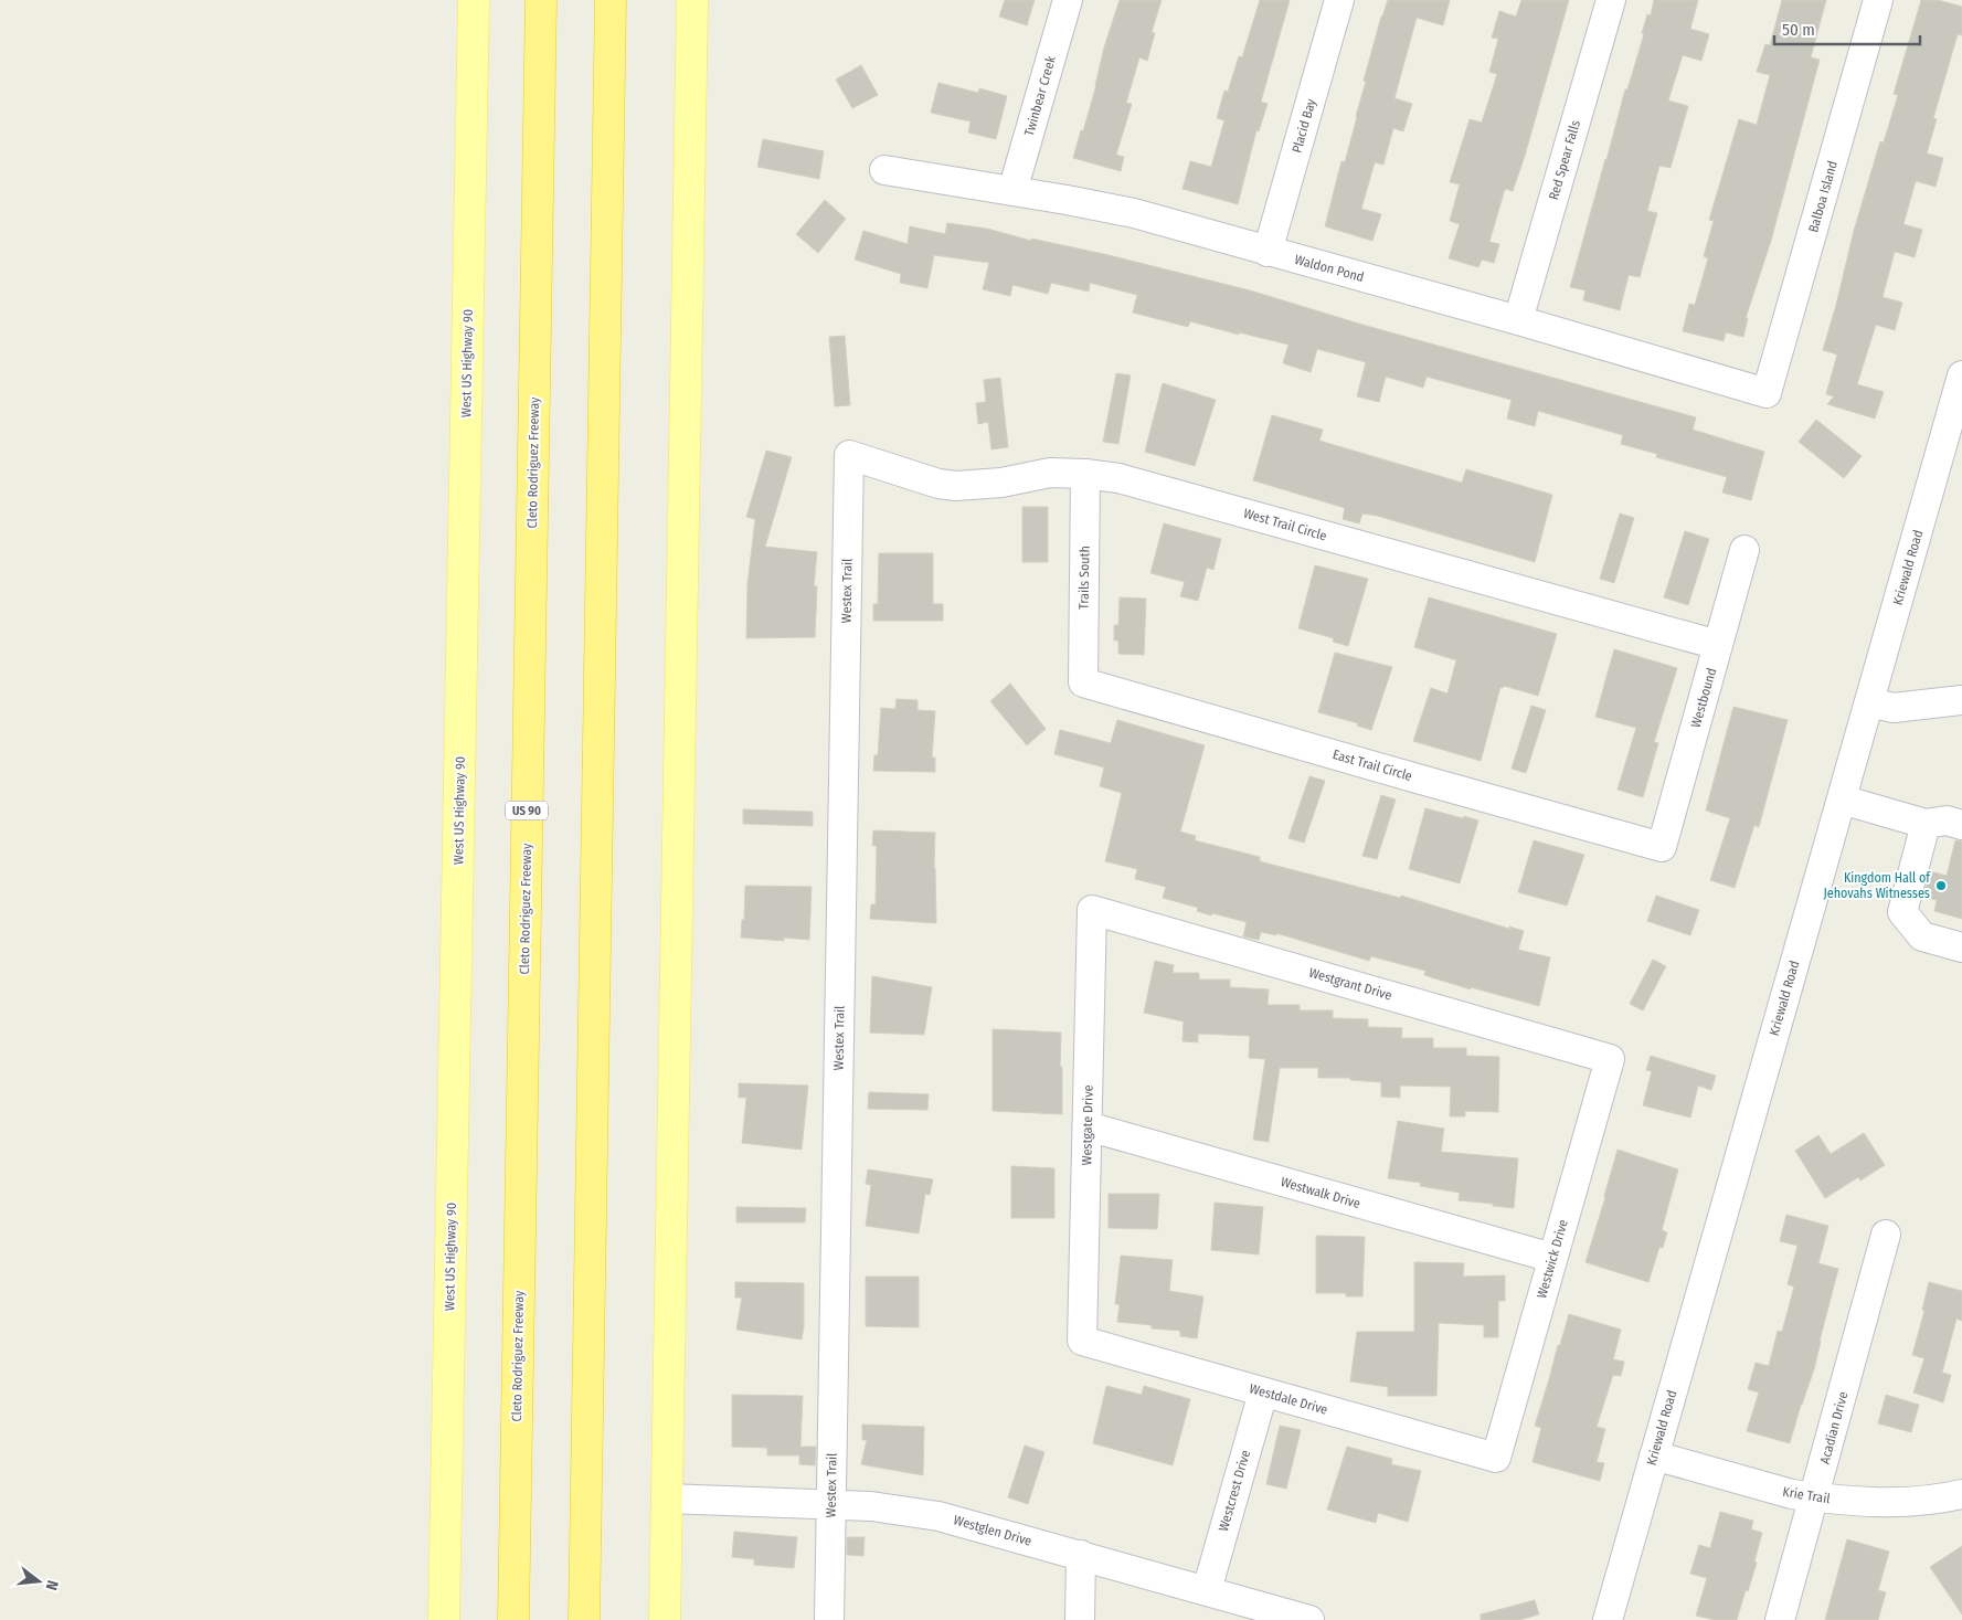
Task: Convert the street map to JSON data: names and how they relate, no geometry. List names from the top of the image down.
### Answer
{
  "streets": {
    "highway": ["Cleto Rodriguez Freeway", "US 90"],
    "main road": ["West US Highway 90"],
    "street": [
      "Twinbear Creek",
      "Placid Bay",
      "Red Spear Falls",
      "Balboa Island",
      "Waldon Pond",
      "West Trail Circle",
      "Kriewald Road",
      "Trails South",
      "Westex Trail",
      "Westbound",
      "East Trail Circle",
      "Westgrant Drive",
      "Westgate Drive",
      "Westwalk Drive",
      "Westwick Drive",
      "Westdale Drive",
      "Acadian Drive",
      "Westcrest Drive",
      "Krie Trail",
      "Westglen Drive"
    ]
  },
  "crossings": [
    ["Twinbear Creek", "Waldon Pond"],
    ["Placid Bay", "Waldon Pond"],
    ["Red Spear Falls", "Waldon Pond"],
    ["Balboa Island", "Waldon Pond"],
    ["West Trail Circle", "Trails South"],
    ["West Trail Circle", "Westex Trail"],
    ["West Trail Circle", "Westbound"],
    ["Kriewald Road", "Krie Trail"],
    ["Trails South", "East Trail Circle"],
    ["Westex Trail", "Westglen Drive"],
    ["Westbound", "East Trail Circle"],
    ["Westgrant Drive", "Westgate Drive"],
    ["Westgrant Drive", "Westwick Drive"],
    ["Westgate Drive", "Westwalk Drive"],
    ["Westgate Drive", "Westdale Drive"],
    ["Westwalk Drive", "Westwick Drive"],
    ["Westwick Drive", "Westdale Drive"],
    ["Westdale Drive", "Westcrest Drive"],
    ["Acadian Drive", "Krie Trail"],
    ["Westcrest Drive", "Westglen Drive"]
  ],
  "places": ["Kingdom Hall of Jehovahs Witnesses"],
  "scale_bar": "50 m",
  "north": "right"
}
